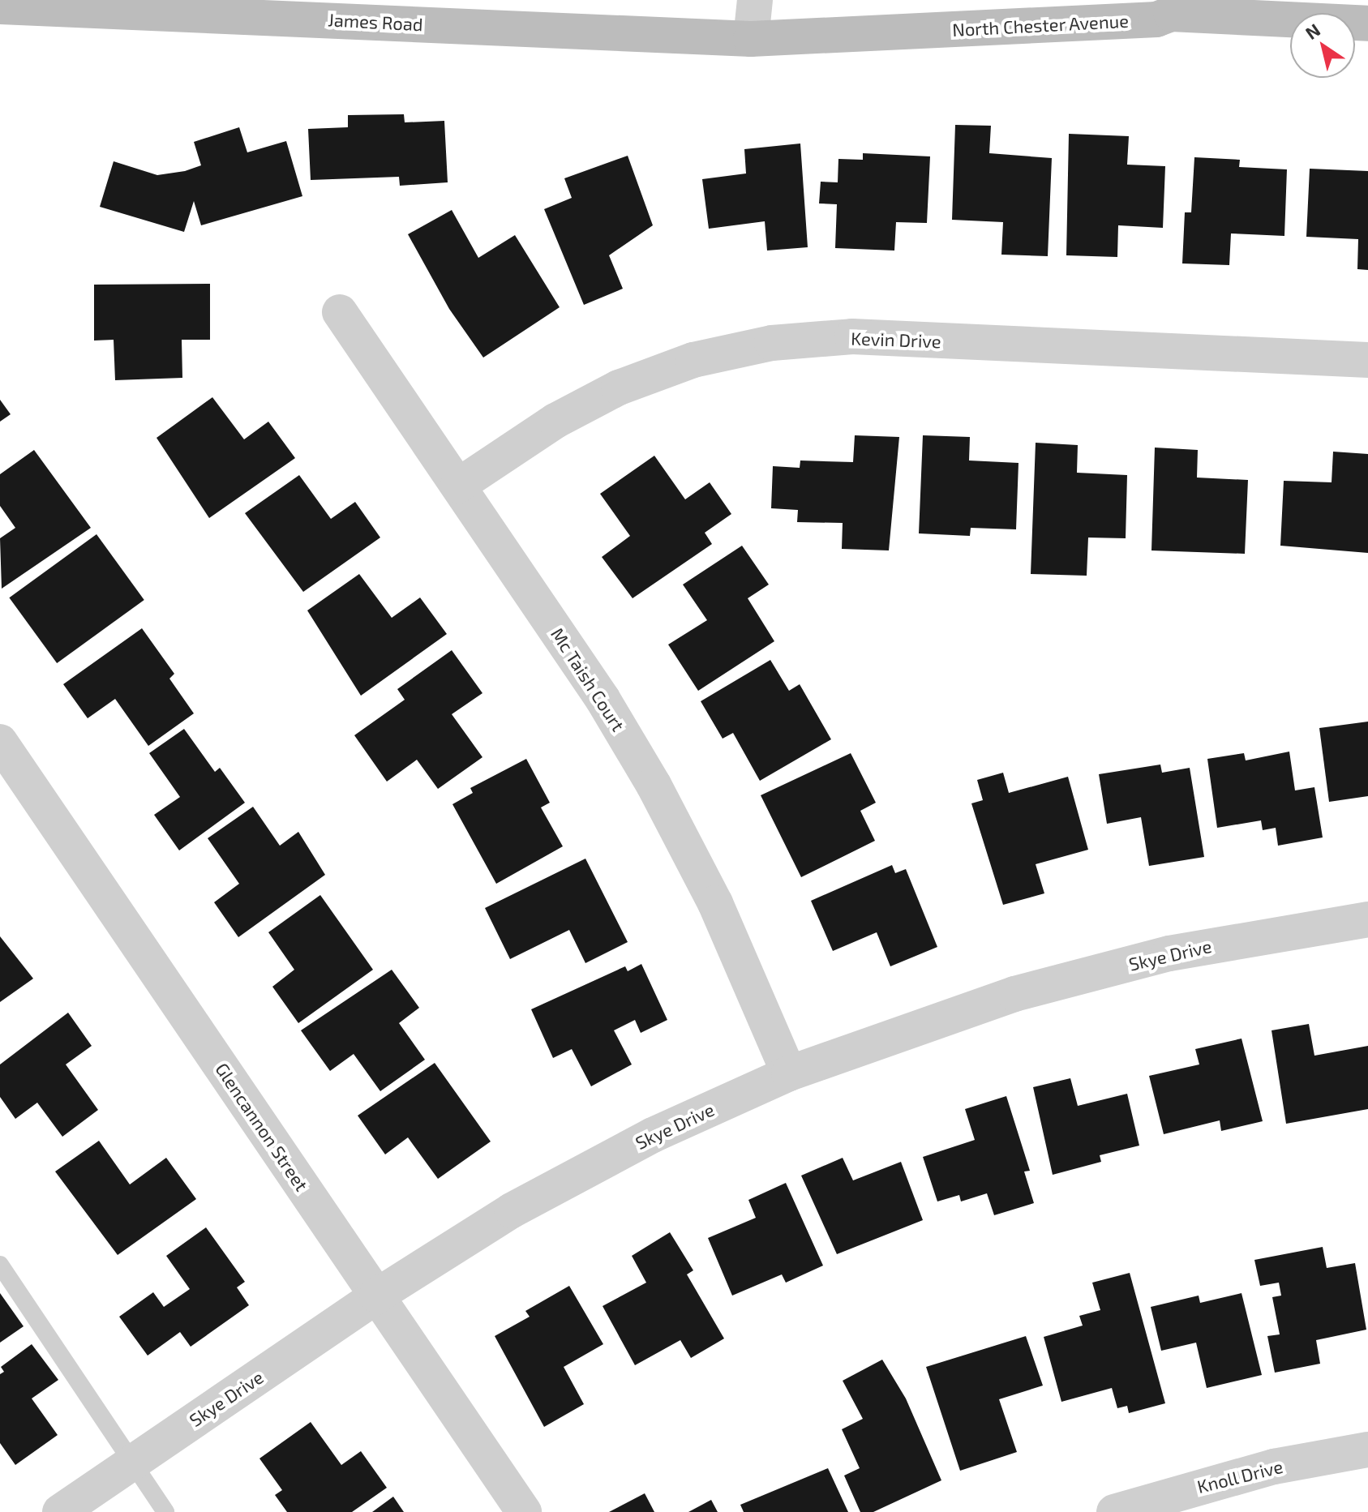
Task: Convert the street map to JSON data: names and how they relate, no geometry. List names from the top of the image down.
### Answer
{
  "streets": {
    "main road": ["James Road", "North Chester Avenue"],
    "street": [
      "Kevin Drive",
      "Mc Taish Court",
      "Skye Drive",
      "Glencannon Street",
      "Knoll Drive"
    ]
  },
  "crossings": [
    ["James Road", "North Chester Avenue"],
    ["Kevin Drive", "Mc Taish Court"],
    ["Mc Taish Court", "Skye Drive"],
    ["Skye Drive", "Glencannon Street"]
  ],
  "north": "top left"
}
